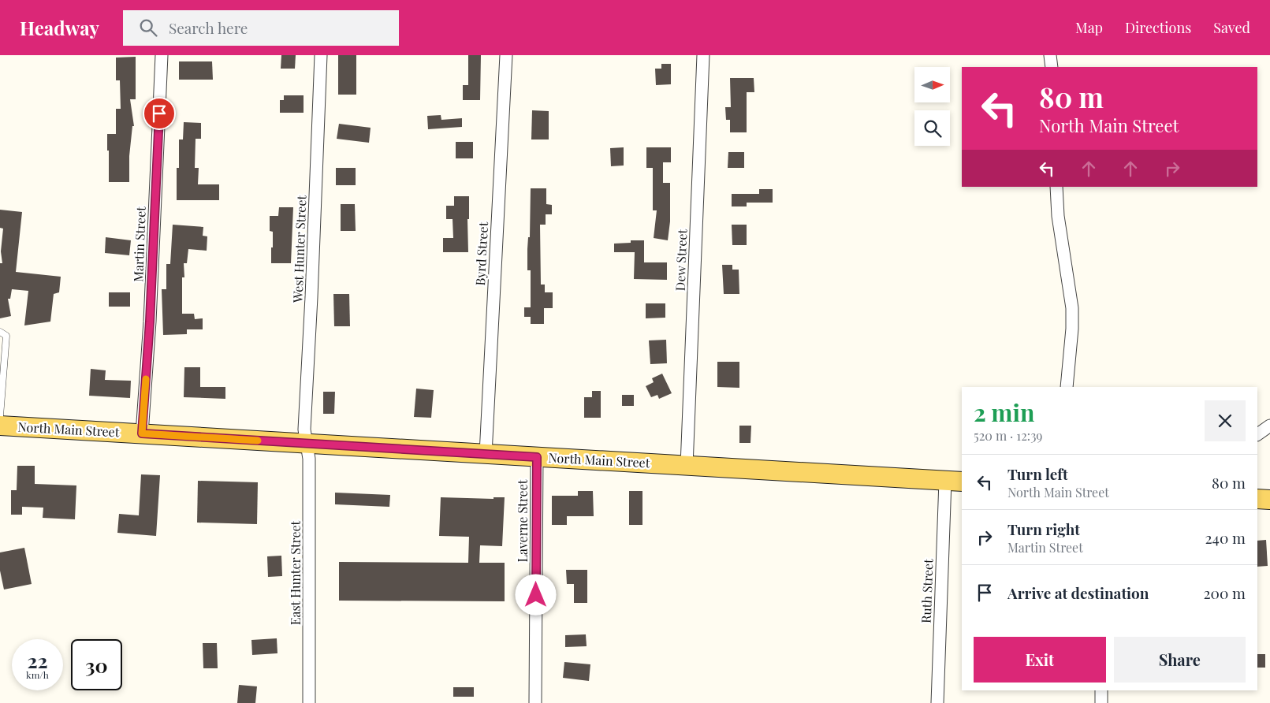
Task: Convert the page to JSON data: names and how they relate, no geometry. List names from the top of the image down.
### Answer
{
  "streets": {
    "main road": ["North Main Street"],
    "street": [
      "Martin Street",
      "West Hunter Street",
      "Byrd Street",
      "Dew Street",
      "Laverne Street",
      "East Hunter Street",
      "Ruth Street"
    ]
  },
  "crossings": [
    ["Martin Street", "North Main Street"],
    ["West Hunter Street", "North Main Street"],
    ["West Hunter Street", "East Hunter Street"],
    ["Byrd Street", "North Main Street"],
    ["Dew Street", "North Main Street"],
    ["North Main Street", "Laverne Street"],
    ["North Main Street", "East Hunter Street"],
    ["North Main Street", "Ruth Street"]
  ],
  "north": "right",
  "page": {
    "header": "Headway",
    "search": "Search here",
    "nav": ["Map", "Directions", "Saved"],
    "turn": ["80 m", "North Main Street"],
    "heading": ["2 min", "520 m · 12:39"],
    "list": [
      {
        "name": "Turn left",
        "note": "North Main Street",
        "value": "80 m"
      },
      {
        "name": "Turn right",
        "note": "Martin Street",
        "value": "240 m"
      },
      {
        "name": "Arrive at destination",
        "value": "200 m"
      }
    ],
    "buttons": ["Exit", "Share"],
    "speed": "22 km/h",
    "limit": "30"
  }
}
